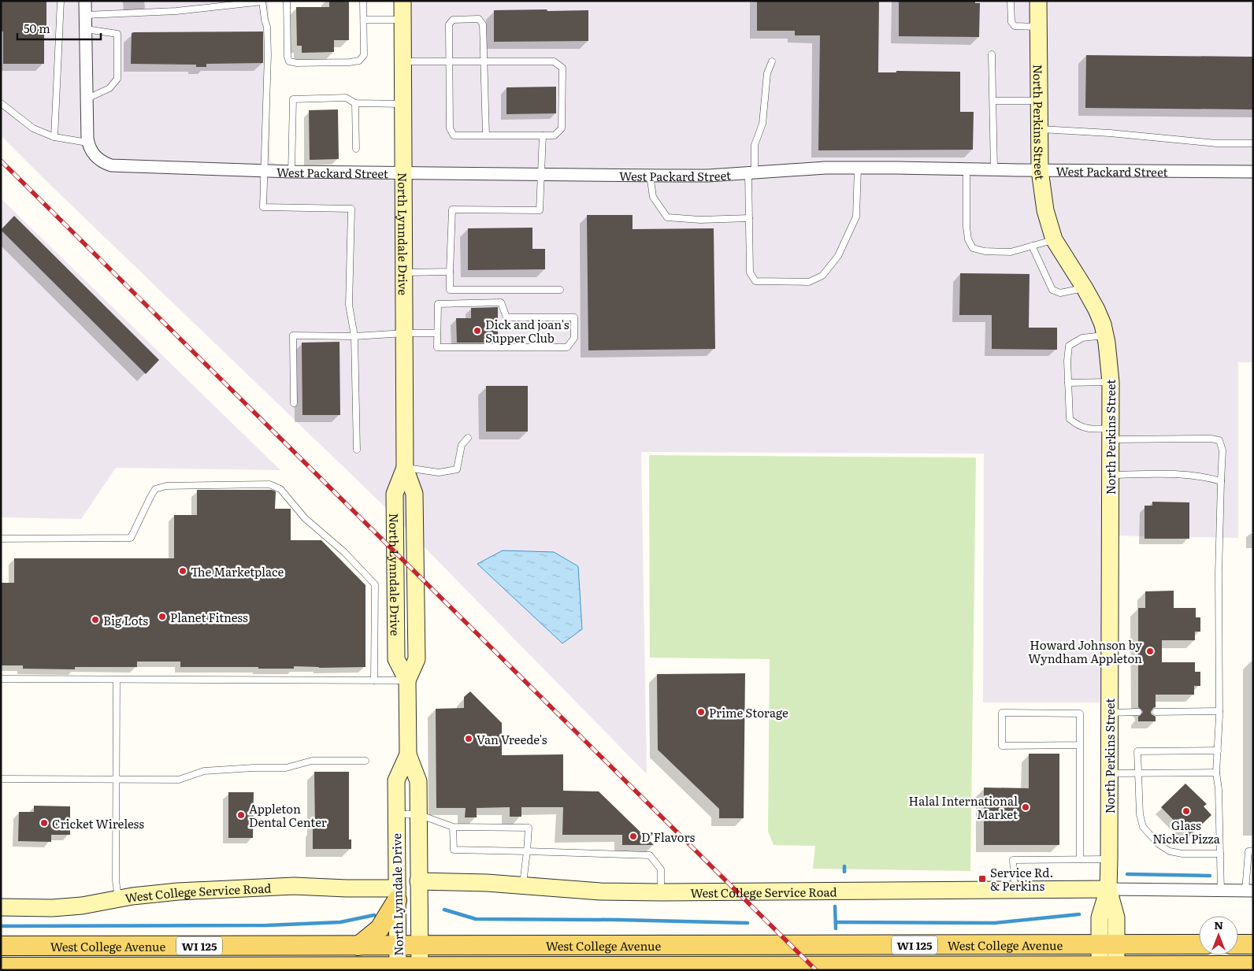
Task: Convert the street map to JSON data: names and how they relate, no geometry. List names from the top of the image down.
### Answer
{
  "streets": {
    "main road": ["West College Avenue", "WI 125"],
    "street": [
      "North Perkins Street",
      "West Packard Street",
      "North Lynndale Drive",
      "West College Service Road"
    ]
  },
  "crossings": [
    ["North Perkins Street", "West Packard Street"],
    ["North Perkins Street", "West College Service Road"],
    ["West Packard Street", "North Lynndale Drive"],
    ["North Lynndale Drive", "West College Service Road"],
    ["North Lynndale Drive", "West College Avenue"]
  ],
  "places": {
    "other": [
      "Dick and joan's Supper Club",
      "The Marketplace",
      "Planet Fitness",
      "Big Lots",
      "Howard Johnson by Wyndham Appleton",
      "Prime Storage",
      "Van Vreede's",
      "Halal International Market",
      "Glass Nickel Pizza",
      "Appleton Dental Center",
      "Cricket Wireless",
      "D’Flavors"
    ],
    "transit": ["Service Rd. & Perkins"]
  },
  "scale_bar": "50 m",
  "north": "top"
}
